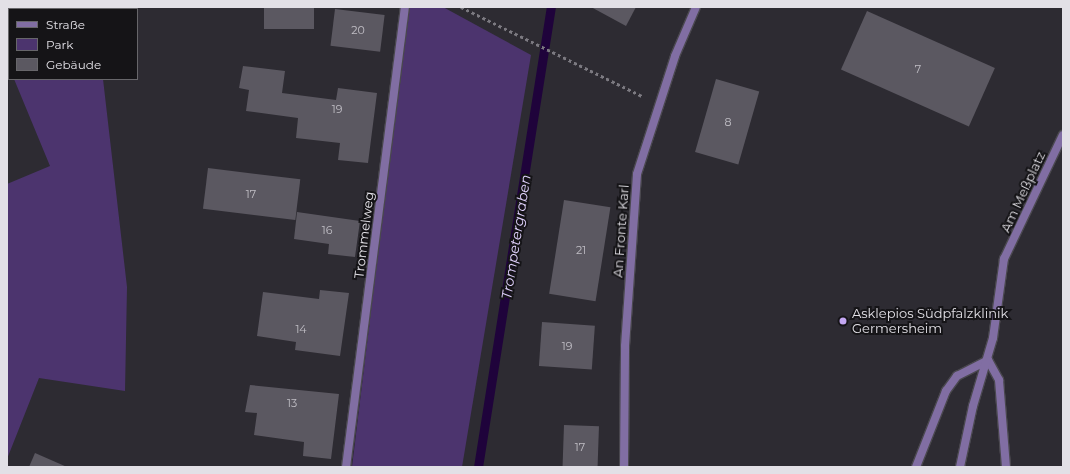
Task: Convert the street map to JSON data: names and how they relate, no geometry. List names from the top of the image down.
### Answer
{
  "streets": {
    "street": ["Am Meßplatz", "An Fronte Karl", "Trommelweg"]
  },
  "water": ["Trompetergraben"],
  "places": ["Asklepios Südpfalzklinik Germersheim"],
  "house_numbers": [
    "20",
    "7",
    "19",
    "8",
    "17",
    "16",
    "21",
    "14",
    "19",
    "13",
    "17"
  ],
  "legend": ["Straße", "Park", "Gebäude"]
}
